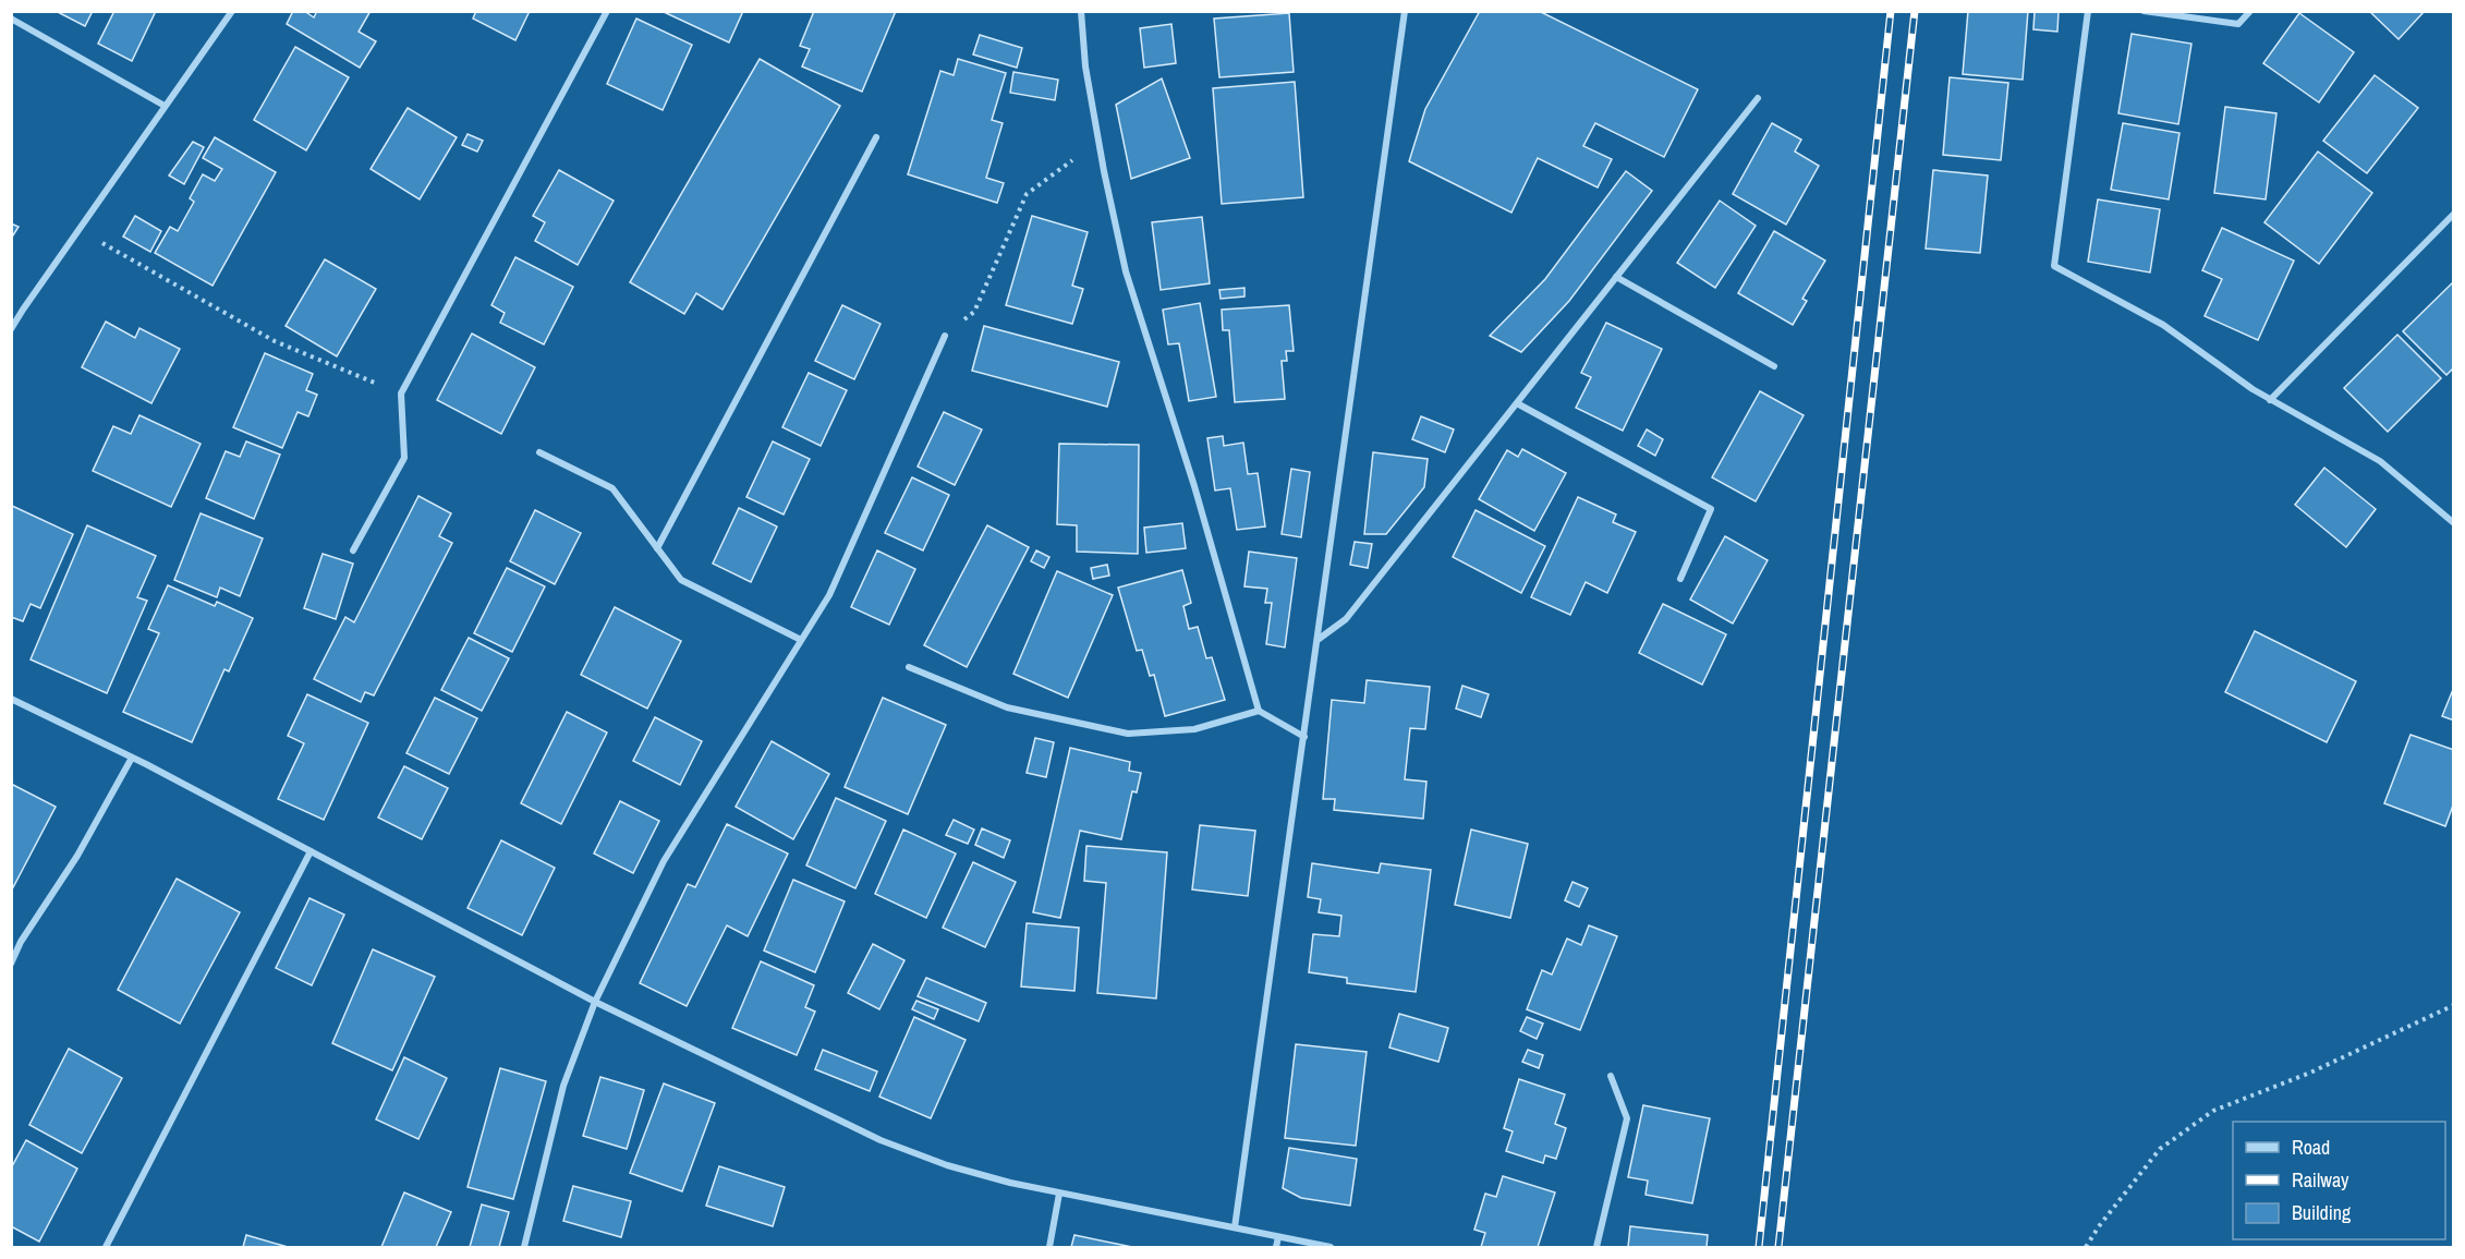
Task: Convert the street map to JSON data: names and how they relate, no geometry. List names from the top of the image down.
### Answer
{
  "legend": ["Road", "Railway", "Building"]
}
